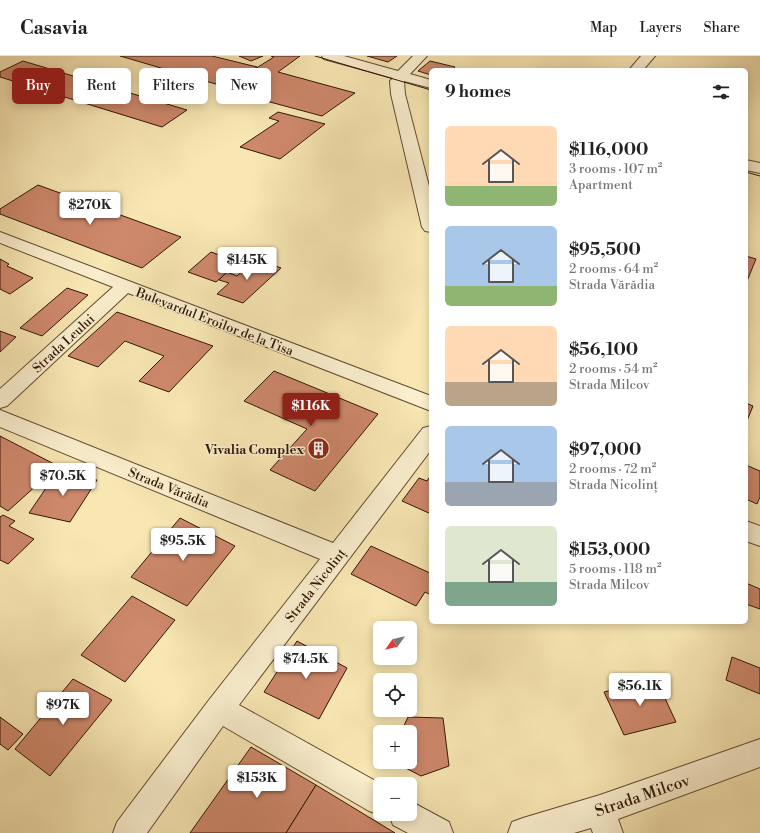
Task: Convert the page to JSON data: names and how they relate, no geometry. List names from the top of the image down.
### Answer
{
  "streets": {
    "street": [
      "Bulevardul Eroilor de la Tisa",
      "Strada Leului",
      "Strada Vărădia",
      "Strada Nicolinț",
      "Strada Milcov"
    ]
  },
  "crossings": [
    ["Bulevardul Eroilor de la Tisa", "Strada Leului"],
    ["Strada Vărădia", "Strada Nicolinț"]
  ],
  "places": {
    "building": ["Vivalia Complex"]
  },
  "north": "bottom left",
  "page": {
    "header": "Casavia",
    "nav": ["Map", "Layers", "Share"],
    "chip": [
      "Buy",
      "Rent",
      "Filters",
      "New"
    ],
    "heading": "9 homes",
    "list": [
      {
        "name": "$116,000",
        "note": "3 rooms · 107 m² · Apartment"
      },
      {
        "name": "$95,500",
        "note": "2 rooms · 64 m² · Strada Vărădia"
      },
      {
        "name": "$56,100",
        "note": "2 rooms · 54 m² · Strada Milcov"
      },
      {
        "name": "$97,000",
        "note": "2 rooms · 72 m² · Strada Nicolinț"
      },
      {
        "name": "$153,000",
        "note": "5 rooms · 118 m² · Strada Milcov"
      }
    ],
    "price": [
      "$270K",
      "$145K",
      "$116K",
      "$70.5K",
      "$95.5K",
      "$74.5K",
      "$56.1K",
      "$97K",
      "$153K"
    ],
    "map_buttons": ["+", "−"]
  }
}
